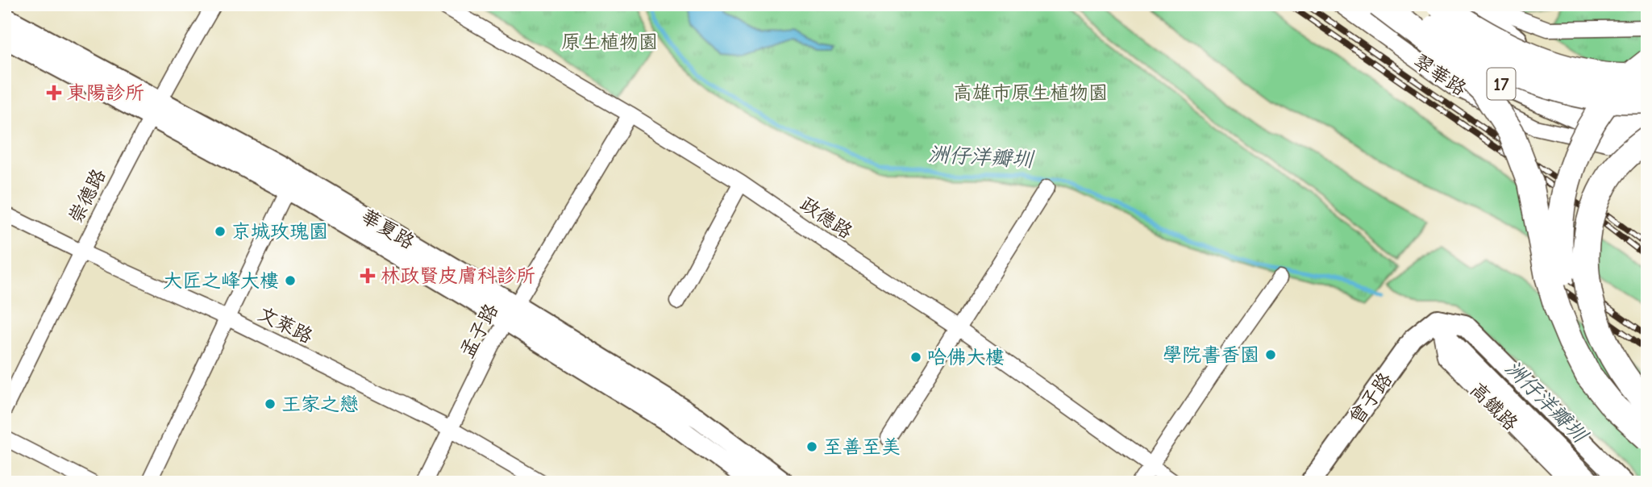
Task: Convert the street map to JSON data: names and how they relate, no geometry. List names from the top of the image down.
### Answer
{
  "streets": {
    "main road": ["翠華路", "17"],
    "street": [
      "崇德路",
      "政德路",
      "華夏路",
      "文萊路",
      "孟子路",
      "曾子路",
      "高鐵路"
    ]
  },
  "crossings": [
    ["崇德路", "華夏路"],
    ["崇德路", "文萊路"],
    ["政德路", "孟子路"],
    ["華夏路", "孟子路"],
    ["文萊路", "孟子路"],
    ["曾子路", "高鐵路"]
  ],
  "water": ["洲仔洋瓣圳"],
  "parks": ["原生植物園", "高雄市原生植物園"],
  "places": {
    "health": ["東陽診所", "林政賢皮膚科診所"],
    "other": [
      "京城玫瑰園",
      "大匠之峰大樓",
      "學院書香園",
      "哈佛大樓",
      "王家之戀",
      "至善至美"
    ]
  }
}
